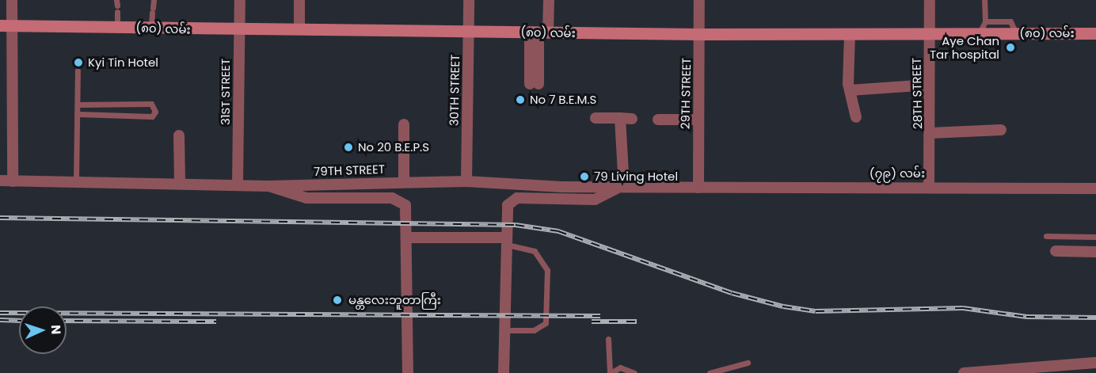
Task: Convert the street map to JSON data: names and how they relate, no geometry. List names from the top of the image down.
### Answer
{
  "streets": {
    "main road": ["(၈၀) လမ်း"],
    "street": [
      "30TH STREET",
      "31ST STREET",
      "29TH STREET",
      "28TH STREET",
      "79TH STREET",
      "(၇၉) လမ်း"
    ]
  },
  "crossings": [
    ["(၈၀) လမ်း", "30TH STREET"],
    ["(၈၀) လမ်း", "31ST STREET"],
    ["(၈၀) လမ်း", "29TH STREET"],
    ["(၈၀) လမ်း", "28TH STREET"],
    ["30TH STREET", "79TH STREET"],
    ["31ST STREET", "79TH STREET"],
    ["29TH STREET", "79TH STREET"],
    ["29TH STREET", "(၇၉) လမ်း"],
    ["28TH STREET", "(၇၉) လမ်း"],
    ["79TH STREET", "(၇၉) လမ်း"]
  ],
  "places": [
    "Aye Chan Tar hospital",
    "Kyi Tin Hotel",
    "No 7 B.E.M.S",
    "No 20 B.E.P.S",
    "79 Living Hotel",
    "မန္တလေးဘူတာကြီး"
  ],
  "north": "right"
}
